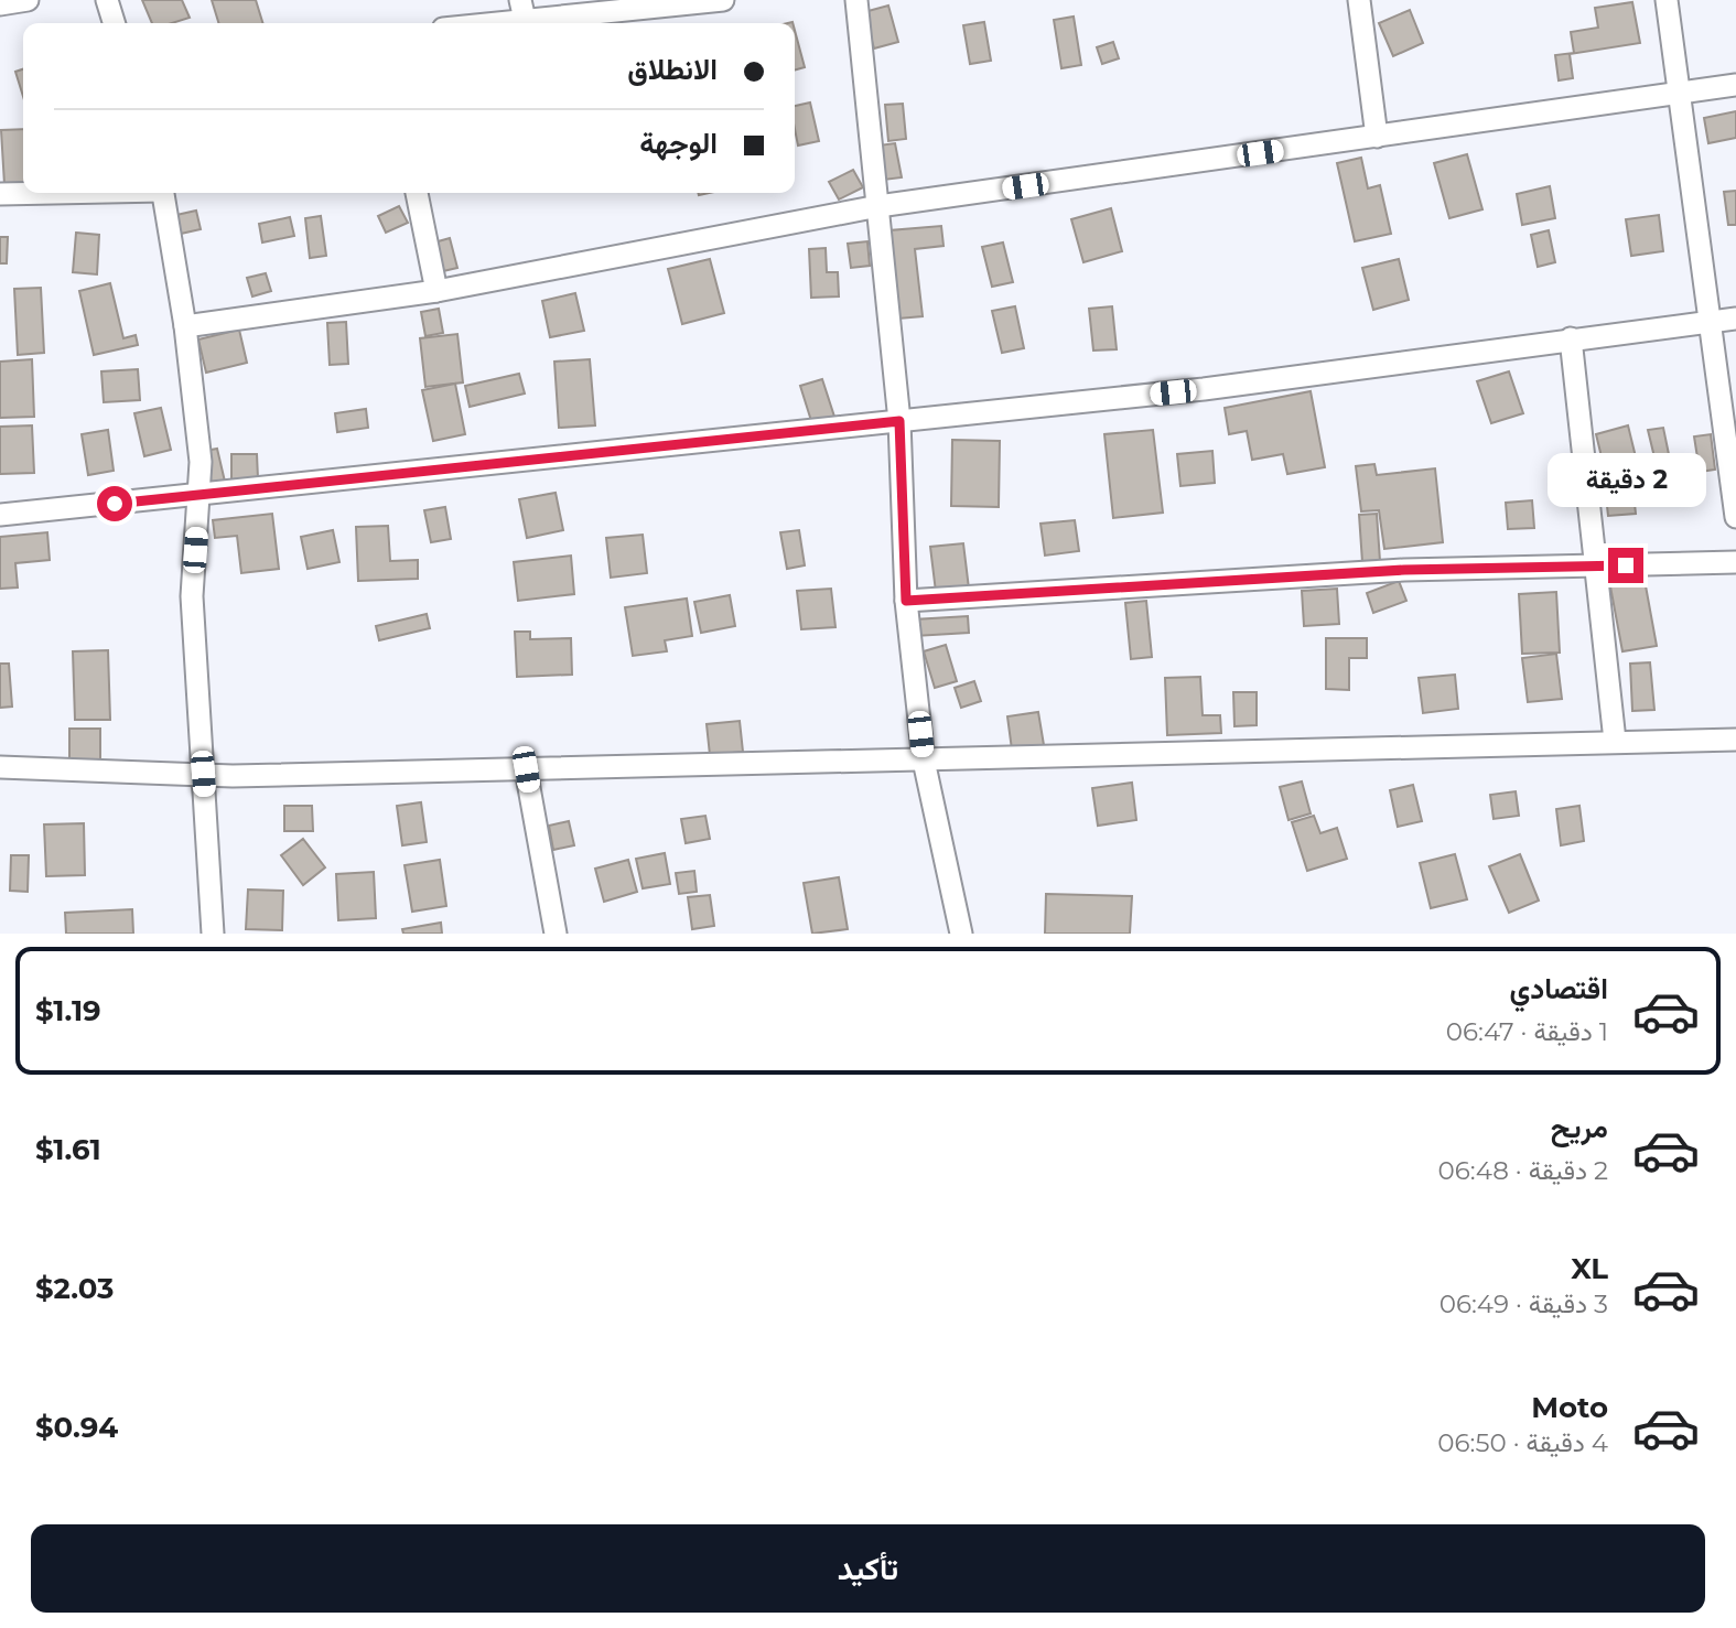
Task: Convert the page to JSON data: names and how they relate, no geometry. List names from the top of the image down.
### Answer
{
  "page": {
    "banner": ["الانطلاق", "الوجهة"],
    "bubble": "2 دقيقة",
    "list": [
      {
        "name": "اقتصادي",
        "note": "1 دقيقة · 06:47",
        "value": "$1.19"
      },
      {
        "name": "مريح",
        "note": "2 دقيقة · 06:48",
        "value": "$1.61"
      },
      {
        "name": "XL",
        "note": "3 دقيقة · 06:49",
        "value": "$2.03"
      },
      {
        "name": "Moto",
        "note": "4 دقيقة · 06:50",
        "value": "$0.94"
      }
    ],
    "buttons": "تأكيد"
  }
}
